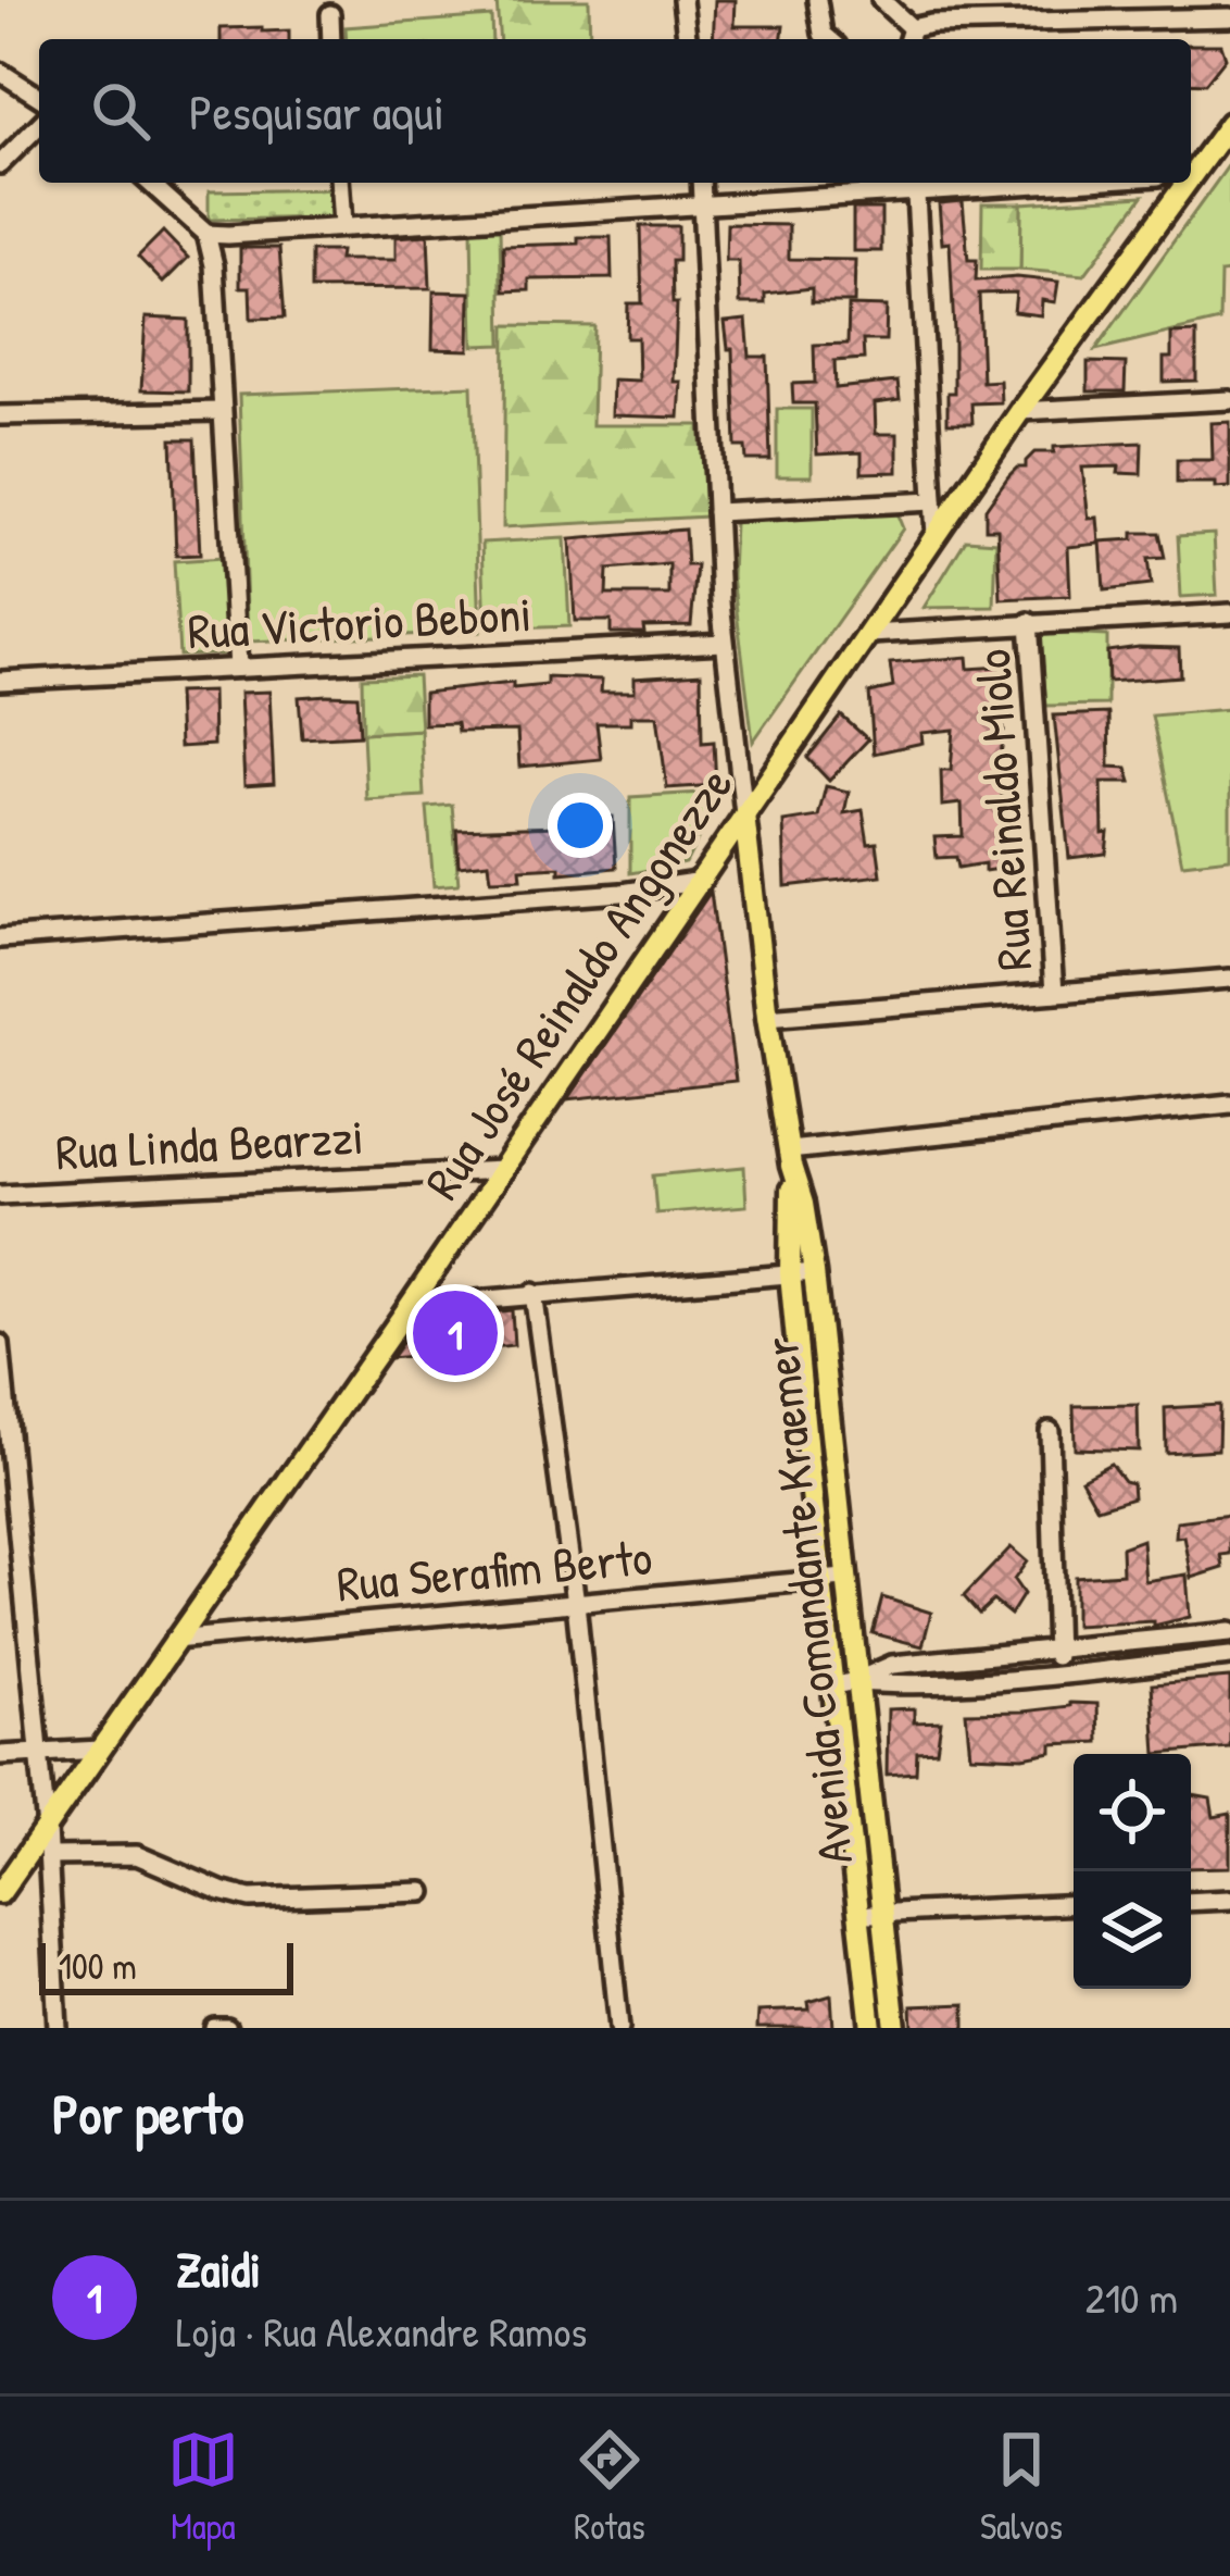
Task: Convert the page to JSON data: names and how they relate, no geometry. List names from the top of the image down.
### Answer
{
  "streets": {
    "main road": ["Rua José Reinaldo Angonezze", "Avenida Comandante Kraemer"],
    "street": [
      "Rua Victorio Beboni",
      "Rua Reinaldo Miolo",
      "Rua Linda Bearzzi",
      "Rua Serafim Berto"
    ]
  },
  "crossings": [
    ["Rua Victorio Beboni", "Avenida Comandante Kraemer"],
    ["Rua José Reinaldo Angonezze", "Rua Linda Bearzzi"],
    ["Rua José Reinaldo Angonezze", "Rua Serafim Berto"],
    ["Rua José Reinaldo Angonezze", "Avenida Comandante Kraemer"],
    ["Rua Serafim Berto", "Avenida Comandante Kraemer"]
  ],
  "scale_bar": "100 m",
  "page": {
    "search": "Pesquisar aqui",
    "pins": "1",
    "scale": "100 m",
    "heading": "Por perto",
    "list": [
      {
        "mark": "1",
        "name": "Zaidi",
        "note": "Loja · Rua Alexandre Ramos",
        "value": "210 m"
      }
    ],
    "nav": ["Mapa", "Rotas", "Salvos"]
  }
}
